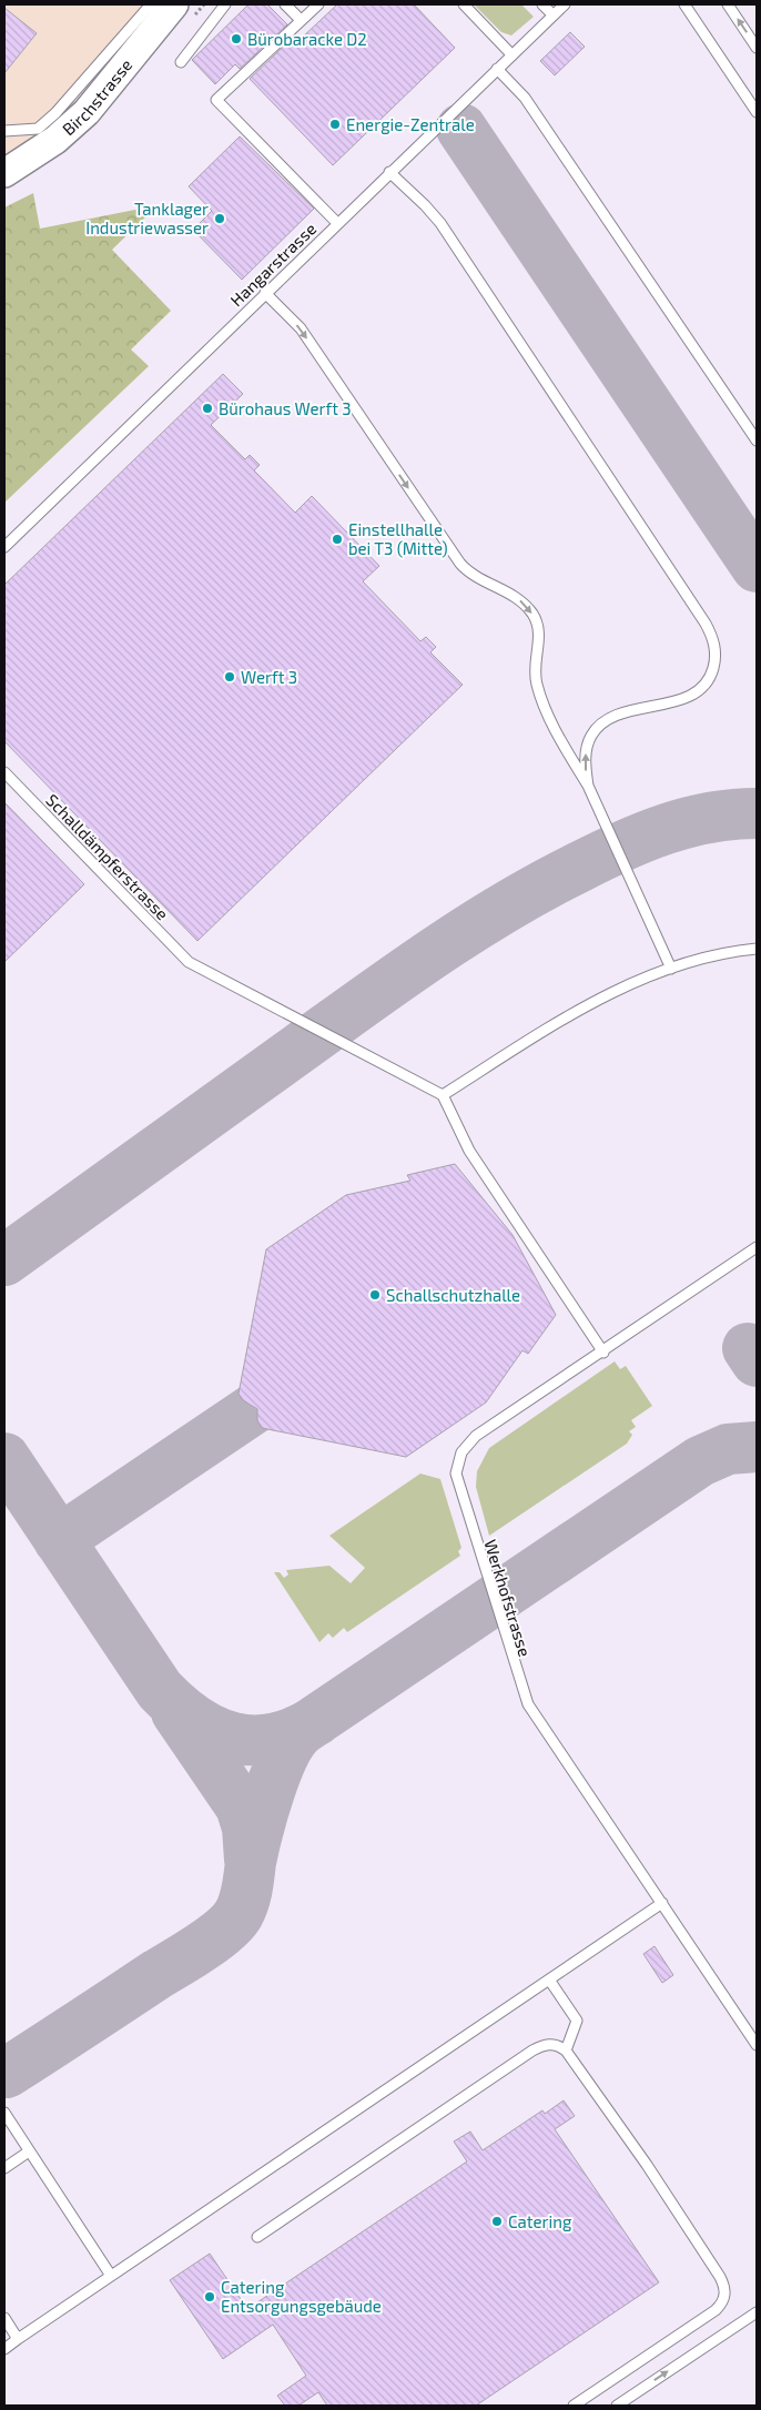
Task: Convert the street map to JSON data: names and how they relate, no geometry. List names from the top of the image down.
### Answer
{
  "streets": {
    "main road": ["Birchstrasse"],
    "lane": ["Hangarstrasse", "Schalldämpferstrasse", "Werkhofstrasse"]
  },
  "places": [
    "Bürobaracke D2",
    "Energie-Zentrale",
    "Tanklager Industriewasser",
    "Bürohaus Werft 3",
    "Einstellhalle bei T3 (Mitte)",
    "Werft 3",
    "Schallschutzhalle",
    "Catering",
    "Catering Entsorgungsgebäude"
  ]
}
